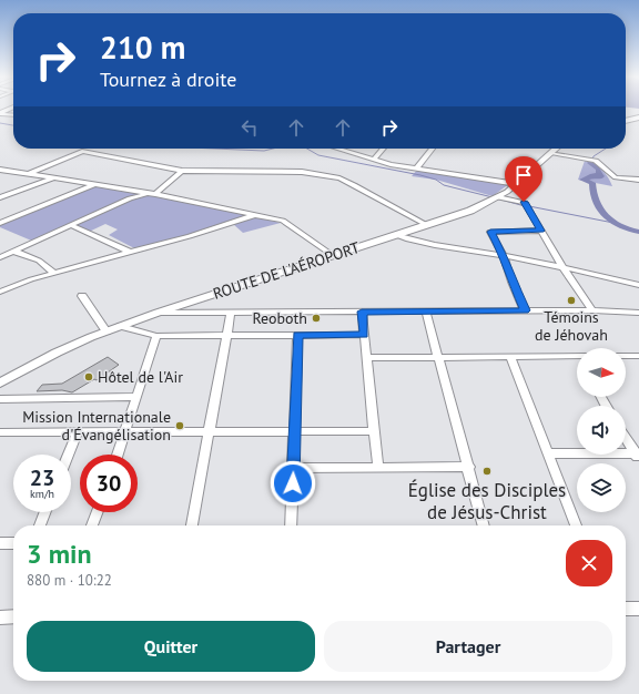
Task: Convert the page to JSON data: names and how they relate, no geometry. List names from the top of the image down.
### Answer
{
  "streets": {
    "main road": ["ROUTE DE L'AÉROPORT"]
  },
  "places": [
    "Témoins de Jéhovah",
    "Reoboth",
    "Hôtel de l'Air",
    "Mission Internationale d'Évangélisation",
    "Église des Disciples de Jésus-Christ"
  ],
  "north": "right",
  "page": {
    "turn": ["210 m", "Tournez à droite"],
    "speed": "23 km/h",
    "limit": "30",
    "heading": ["3 min", "880 m · 10:22"],
    "buttons": ["Quitter", "Partager"]
  }
}
